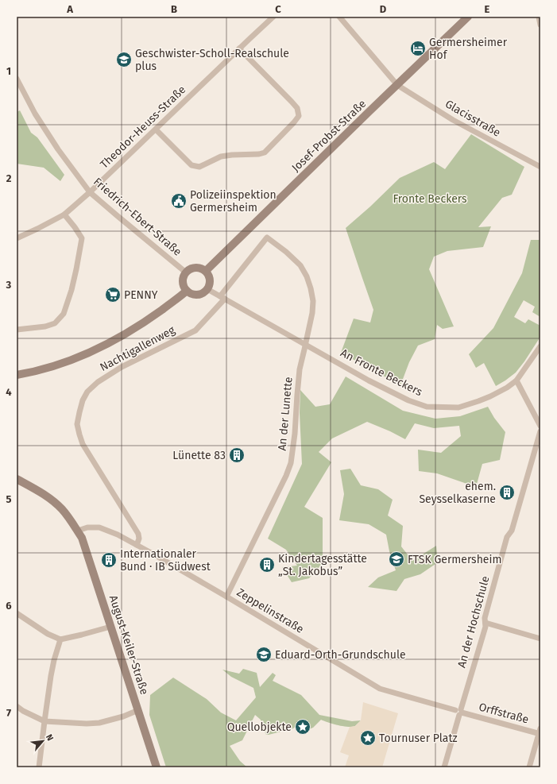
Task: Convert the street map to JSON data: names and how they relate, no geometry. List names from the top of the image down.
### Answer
{
  "streets": {
    "main road": ["Josef-Probst-Straße", "August-Keiler-Straße"],
    "street": [
      "Glacisstraße",
      "Theodor-Heuss-Straße",
      "Friedrich-Ebert-Straße",
      "Nachtigallenweg",
      "An Fronte Beckers",
      "An der Lunette",
      "Zeppelinstraße",
      "An der Hochschule",
      "Orffstraße"
    ]
  },
  "crossings": [
    ["Glacisstraße", "Josef-Probst-Straße"],
    ["Theodor-Heuss-Straße", "Friedrich-Ebert-Straße"],
    ["Josef-Probst-Straße", "Friedrich-Ebert-Straße"],
    ["Josef-Probst-Straße", "An Fronte Beckers"],
    ["Friedrich-Ebert-Straße", "An Fronte Beckers"],
    ["Nachtigallenweg", "An Fronte Beckers"],
    ["Nachtigallenweg", "An der Lunette"],
    ["Nachtigallenweg", "Zeppelinstraße"],
    ["An Fronte Beckers", "An der Lunette"],
    ["An der Lunette", "Zeppelinstraße"],
    ["Zeppelinstraße", "An der Hochschule"],
    ["Zeppelinstraße", "August-Keiler-Straße"],
    ["Zeppelinstraße", "Orffstraße"],
    ["An der Hochschule", "Orffstraße"]
  ],
  "parks": ["Fronte Beckers"],
  "places": {
    "hotel": ["Germersheimer Hof"],
    "school or university": ["Geschwister-Scholl-Realschule plus", "FTSK Germersheim", "Eduard-Orth-Grundschule"],
    "public building": ["Polizeiinspektion Germersheim"],
    "supermarket": ["PENNY"],
    "building": [
      "Lünette 83",
      "ehem. Seysselkaserne",
      "Internationaler Bund · IB Südwest",
      "Kindertagesstätte „St. Jakobus”"
    ],
    "place": ["Quellobjekte", "Tournuser Platz"]
  },
  "north": "top right",
  "grid": {
    "columns": [
      "A",
      "B",
      "C",
      "D",
      "E"
    ],
    "rows": [
      "1",
      "2",
      "3",
      "4",
      "5",
      "6",
      "7"
    ]
  }
}
